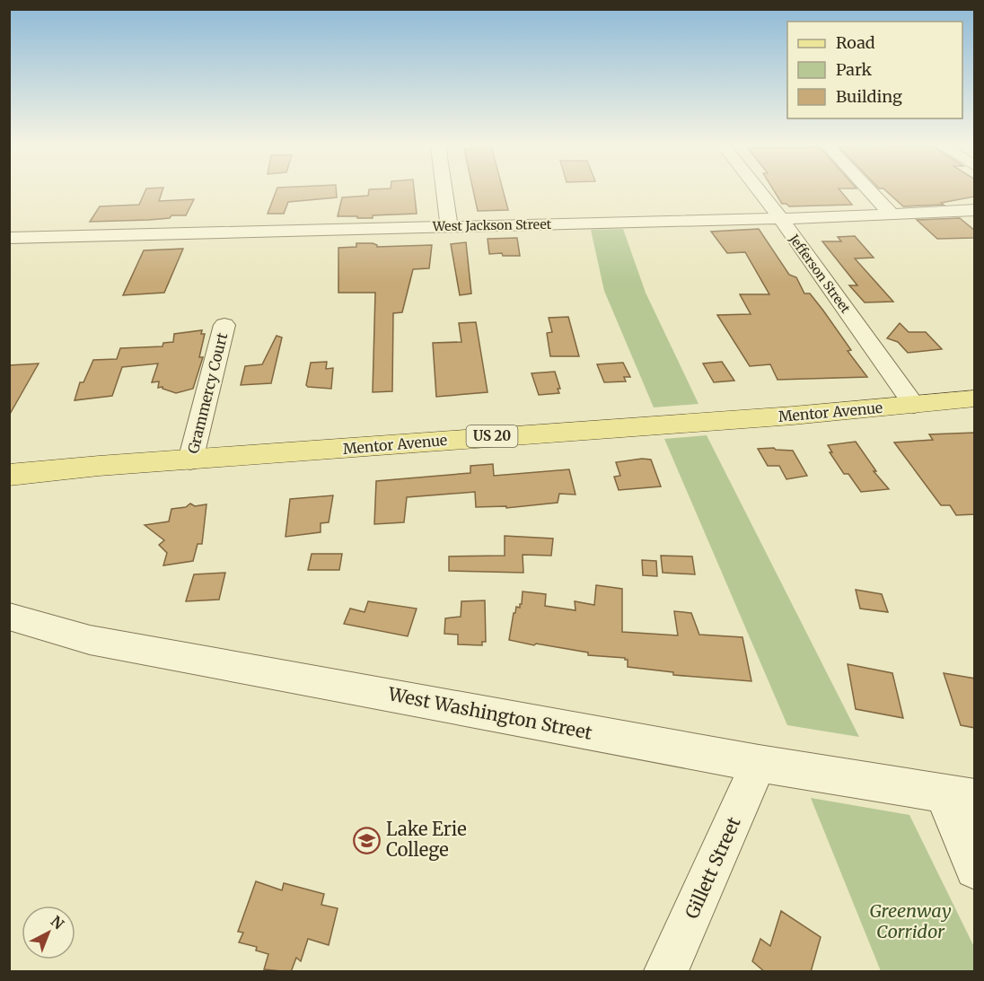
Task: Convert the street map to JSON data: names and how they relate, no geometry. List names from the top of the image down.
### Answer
{
  "streets": {
    "main road": ["Mentor Avenue", "US 20"],
    "street": [
      "West Jackson Street",
      "Jefferson Street",
      "Grammercy Court",
      "West Washington Street",
      "Gillett Street"
    ]
  },
  "crossings": [
    ["West Jackson Street", "Jefferson Street"],
    ["Jefferson Street", "Mentor Avenue"],
    ["Grammercy Court", "Mentor Avenue"],
    ["West Washington Street", "Gillett Street"]
  ],
  "parks": ["Greenway Corridor"],
  "places": {
    "school or university": ["Lake Erie College"]
  },
  "legend": ["Road", "Park", "Building"],
  "north": "top right"
}
